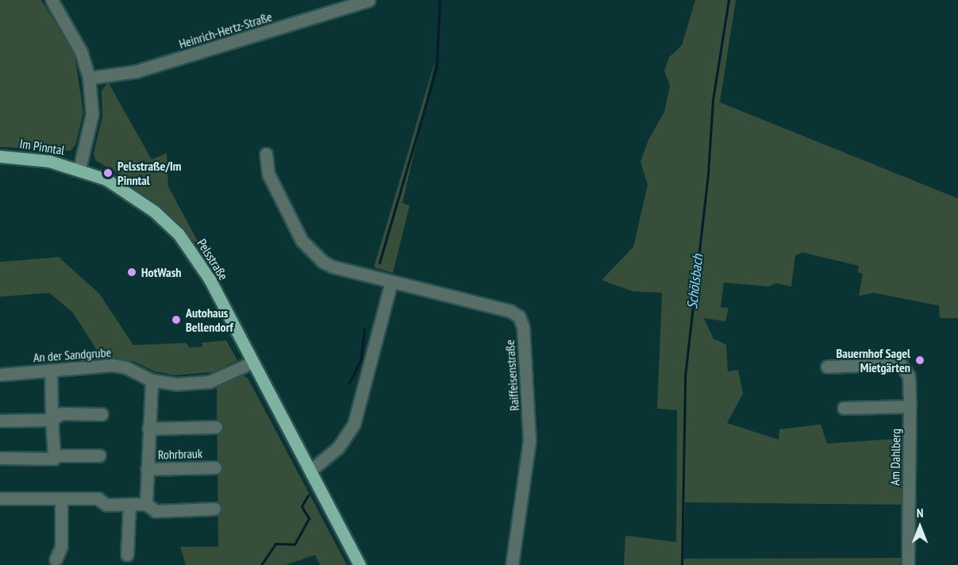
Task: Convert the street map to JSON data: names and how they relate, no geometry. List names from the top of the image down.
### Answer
{
  "streets": {
    "main road": ["Im Pinntal", "Pelsstraße"],
    "street": [
      "Heinrich-Hertz-Straße",
      "An der Sandgrube",
      "Raiffeisenstraße",
      "Rohrbrauk",
      "Am Dahlberg"
    ]
  },
  "crossings": [
    ["Im Pinntal", "Pelsstraße"],
    ["Pelsstraße", "An der Sandgrube"],
    ["An der Sandgrube", "Rohrbrauk"]
  ],
  "water": ["Schölsbach"],
  "places": [
    "Pelsstraße/Im Pinntal",
    "HotWash",
    "Autohaus Bellendorf",
    "Bauernhof Sagel Mietgärten"
  ],
  "north": "top"
}
